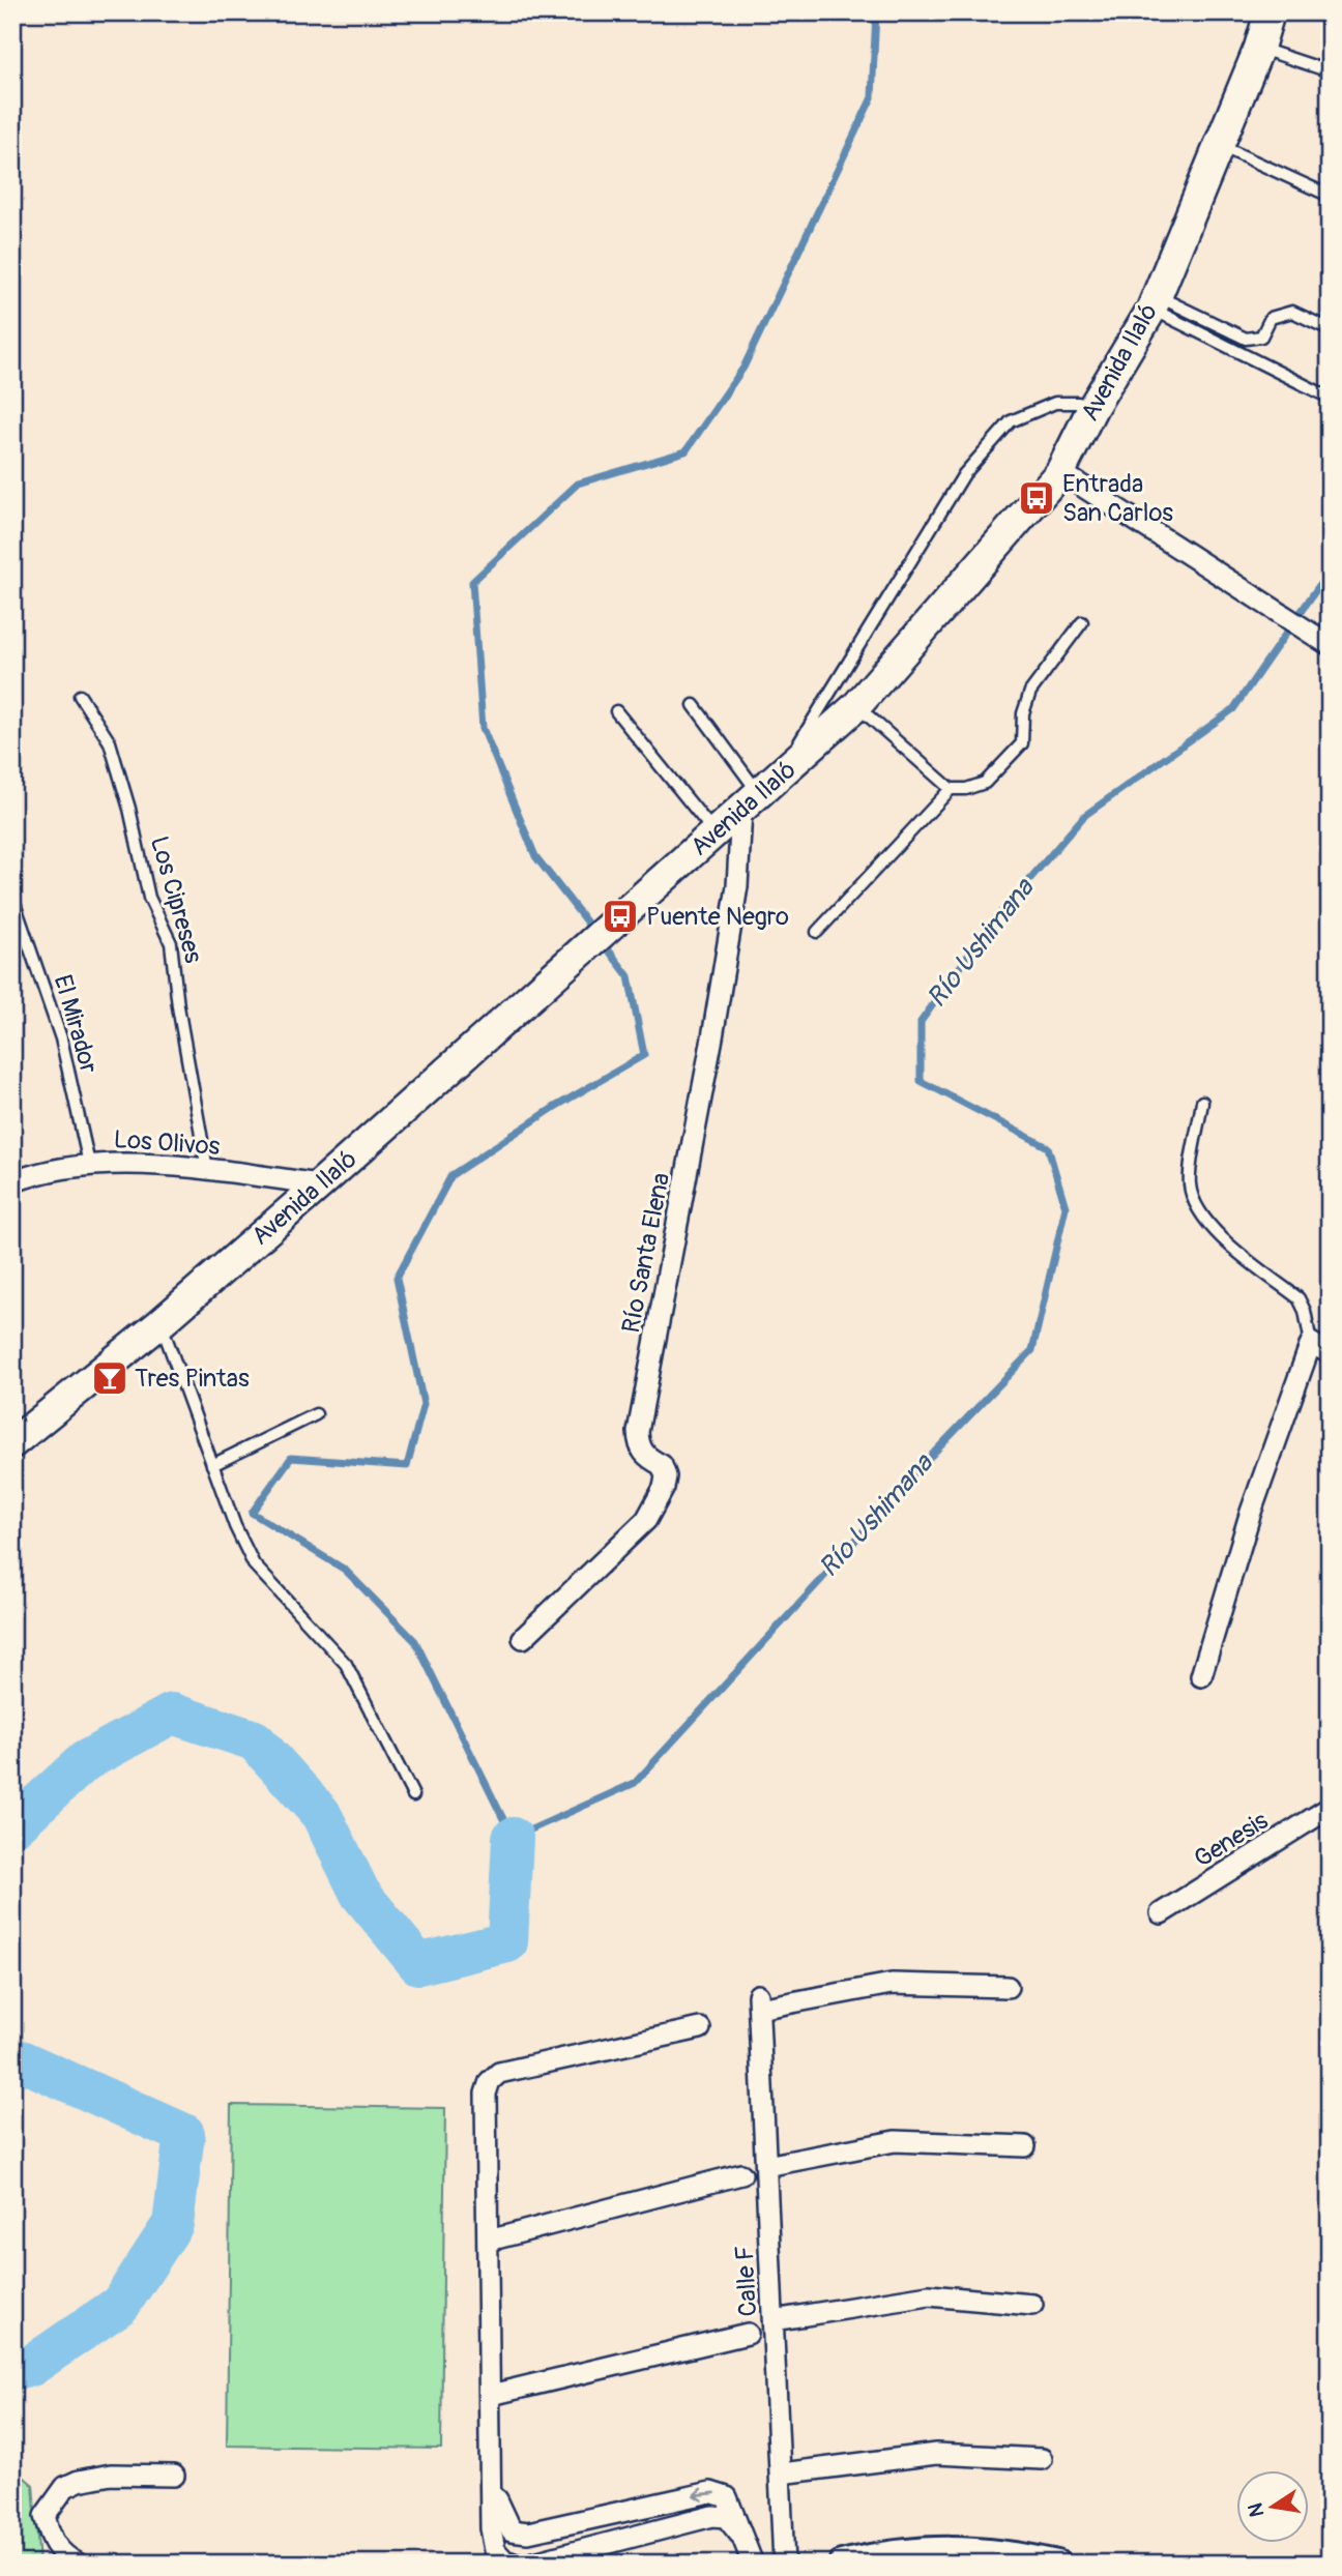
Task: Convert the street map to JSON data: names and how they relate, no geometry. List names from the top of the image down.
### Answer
{
  "streets": {
    "main road": ["Avenida Ilaló"],
    "street": [
      "Los Olivos",
      "Río Santa Elena",
      "Genesis",
      "Calle F"
    ],
    "lane": ["Los Cipreses", "El Mirador"]
  },
  "crossings": [
    ["Avenida Ilaló", "Los Olivos"],
    ["Avenida Ilaló", "Río Santa Elena"],
    ["Los Cipreses", "Los Olivos"],
    ["El Mirador", "Los Olivos"]
  ],
  "water": ["Río Ushimana"],
  "places": {
    "bus stop": ["Entrada San Carlos", "Puente Negro"],
    "bar": ["Tres Pintas"]
  },
  "north": "left"
}
